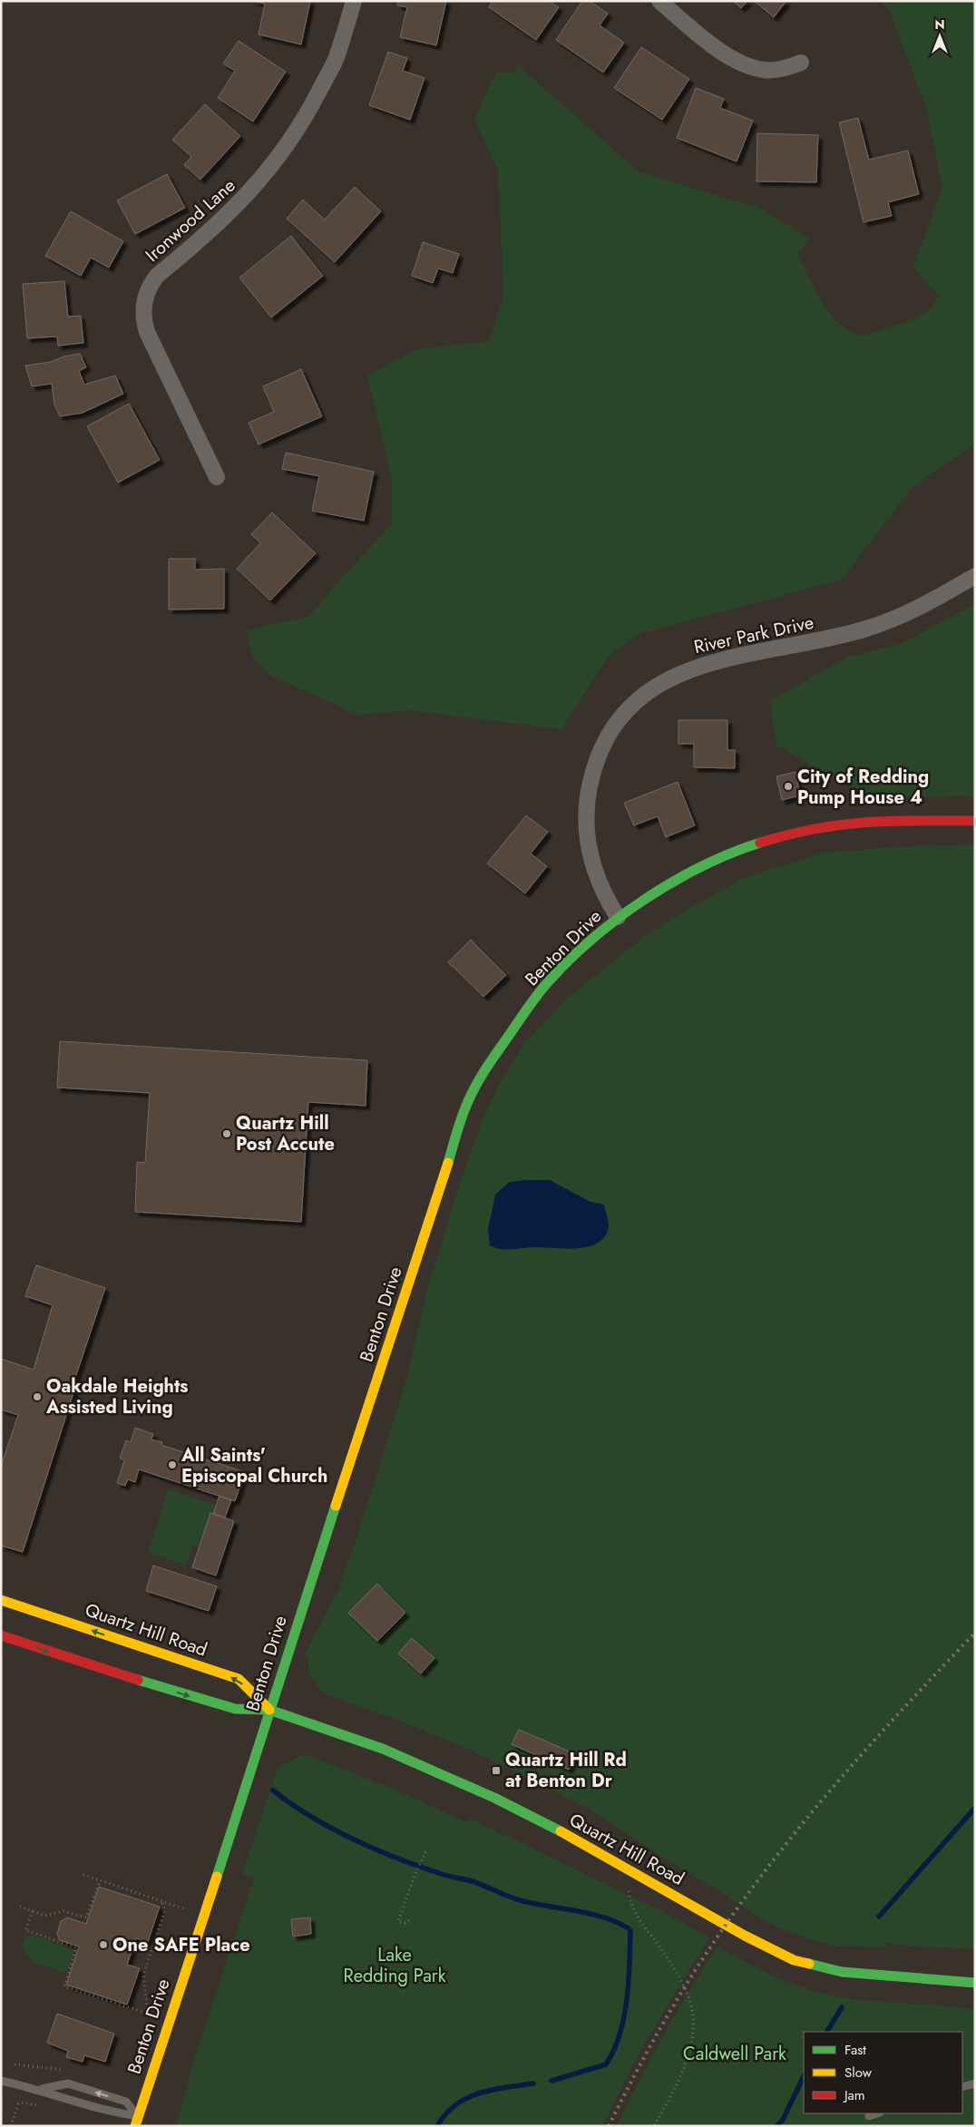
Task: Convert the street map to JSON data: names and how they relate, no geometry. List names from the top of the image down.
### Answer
{
  "streets": {
    "street": [
      "Ironwood Lane",
      "River Park Drive",
      "Benton Drive",
      "Quartz Hill Road"
    ]
  },
  "crossings": [
    ["River Park Drive", "Benton Drive"],
    ["Benton Drive", "Quartz Hill Road"]
  ],
  "parks": ["Lake Redding Park", "Caldwell Park"],
  "places": {
    "other": [
      "City of Redding Pump House 4",
      "Quartz Hill Post Accute",
      "Oakdale Heights Assisted Living",
      "All Saints' Episcopal Church",
      "One SAFE Place"
    ],
    "transit": ["Quartz Hill Rd at Benton Dr"]
  },
  "legend": ["Fast", "Slow", "Jam"],
  "north": "top"
}
